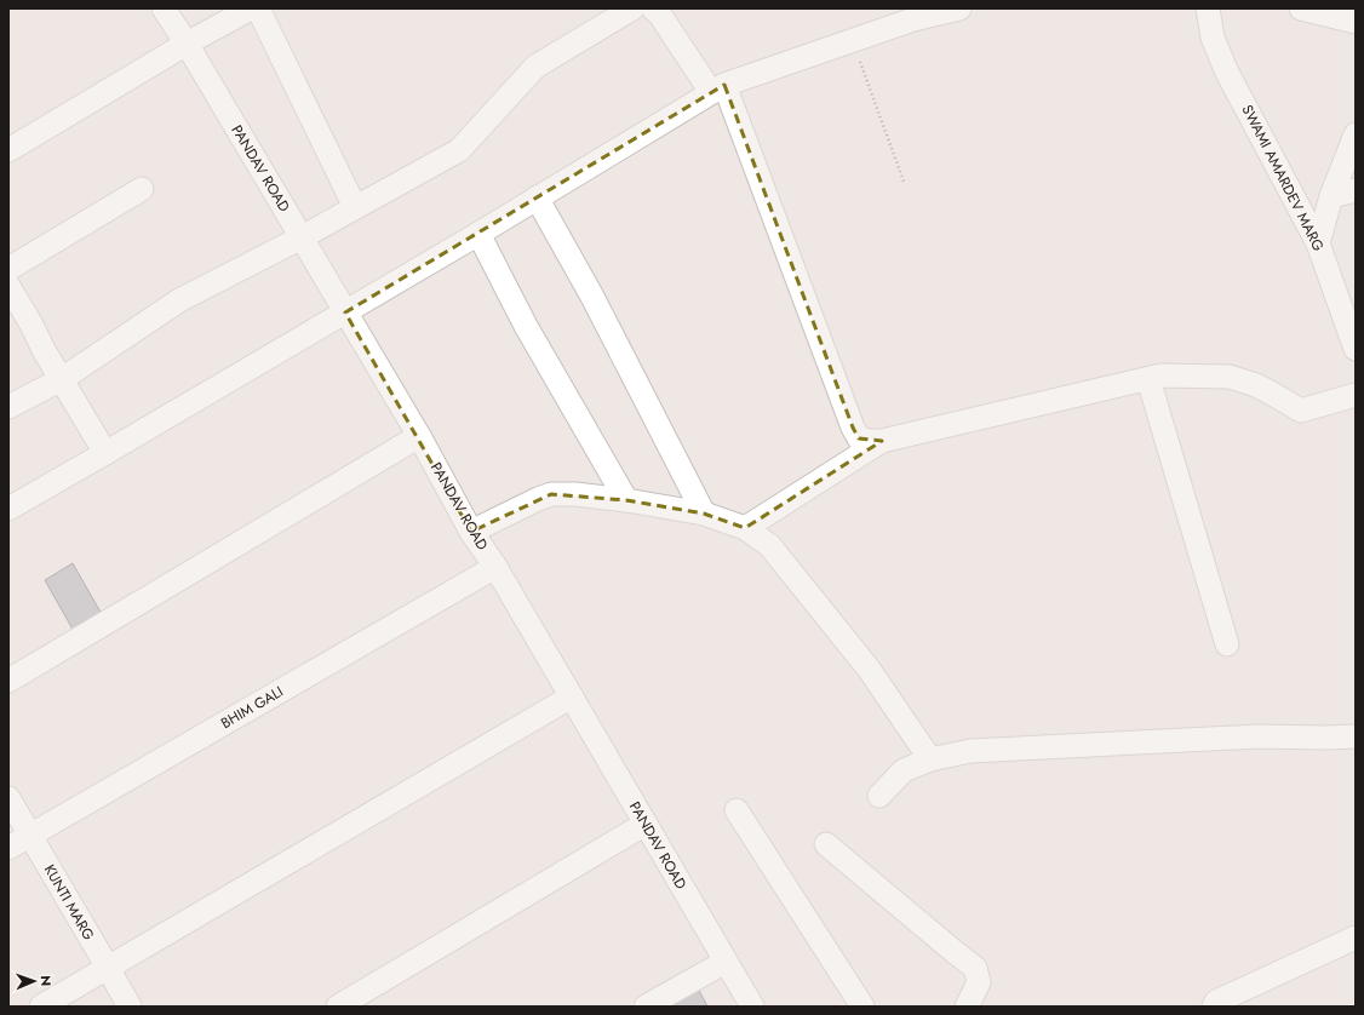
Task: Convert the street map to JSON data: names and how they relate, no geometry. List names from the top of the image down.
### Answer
{
  "streets": {
    "street": [
      "PANDAV ROAD",
      "SWAMI AMARDEV MARG",
      "BHIM GALI",
      "KUNTI MARG"
    ]
  },
  "crossings": [
    ["PANDAV ROAD", "BHIM GALI"],
    ["BHIM GALI", "KUNTI MARG"]
  ],
  "north": "right"
}
